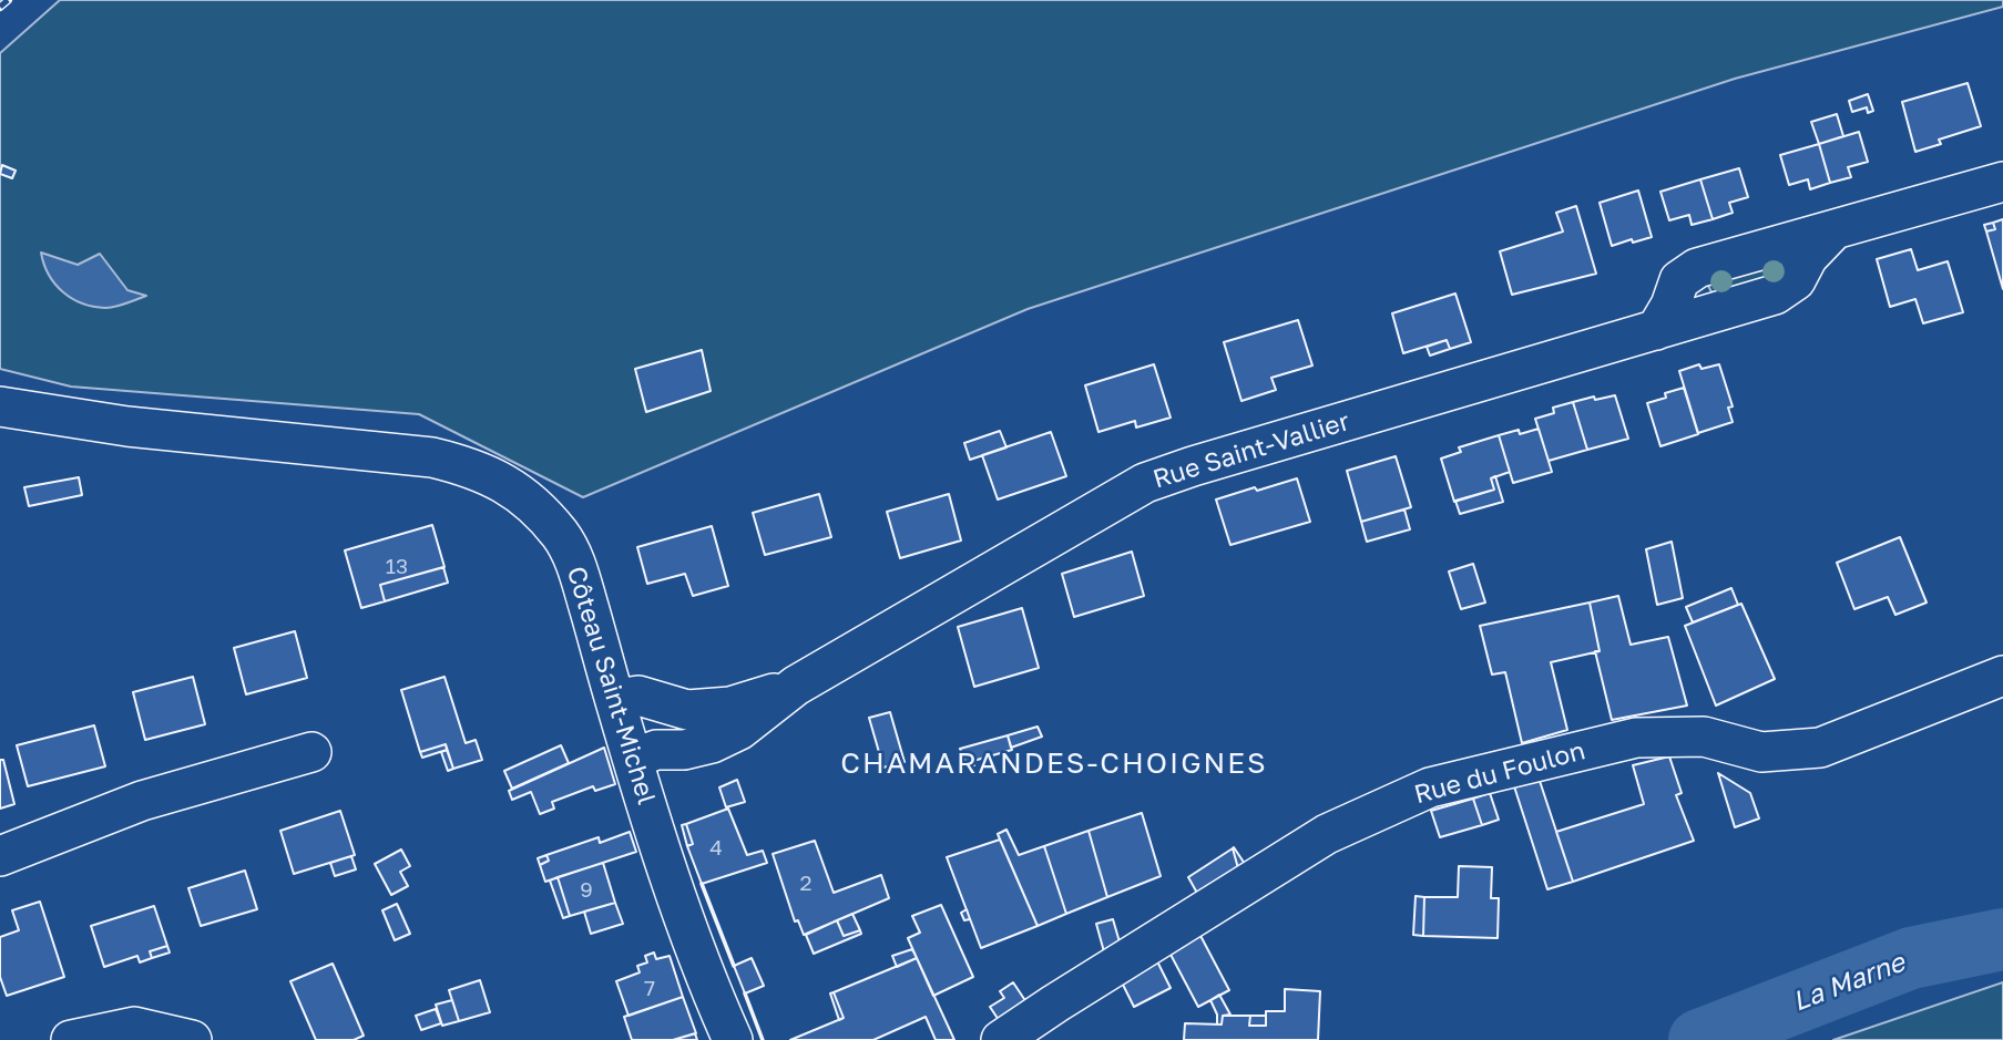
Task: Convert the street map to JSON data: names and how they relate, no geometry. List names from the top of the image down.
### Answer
{
  "streets": {
    "street": ["Rue Saint-Vallier", "Côteau Saint-Michel", "Rue du Foulon"]
  },
  "crossings": [
    ["Rue Saint-Vallier", "Côteau Saint-Michel"]
  ],
  "districts": ["CHAMARANDES-CHOIGNES"],
  "water": ["La Marne"],
  "house_numbers": [
    "13",
    "4",
    "2",
    "9",
    "7"
  ]
}
